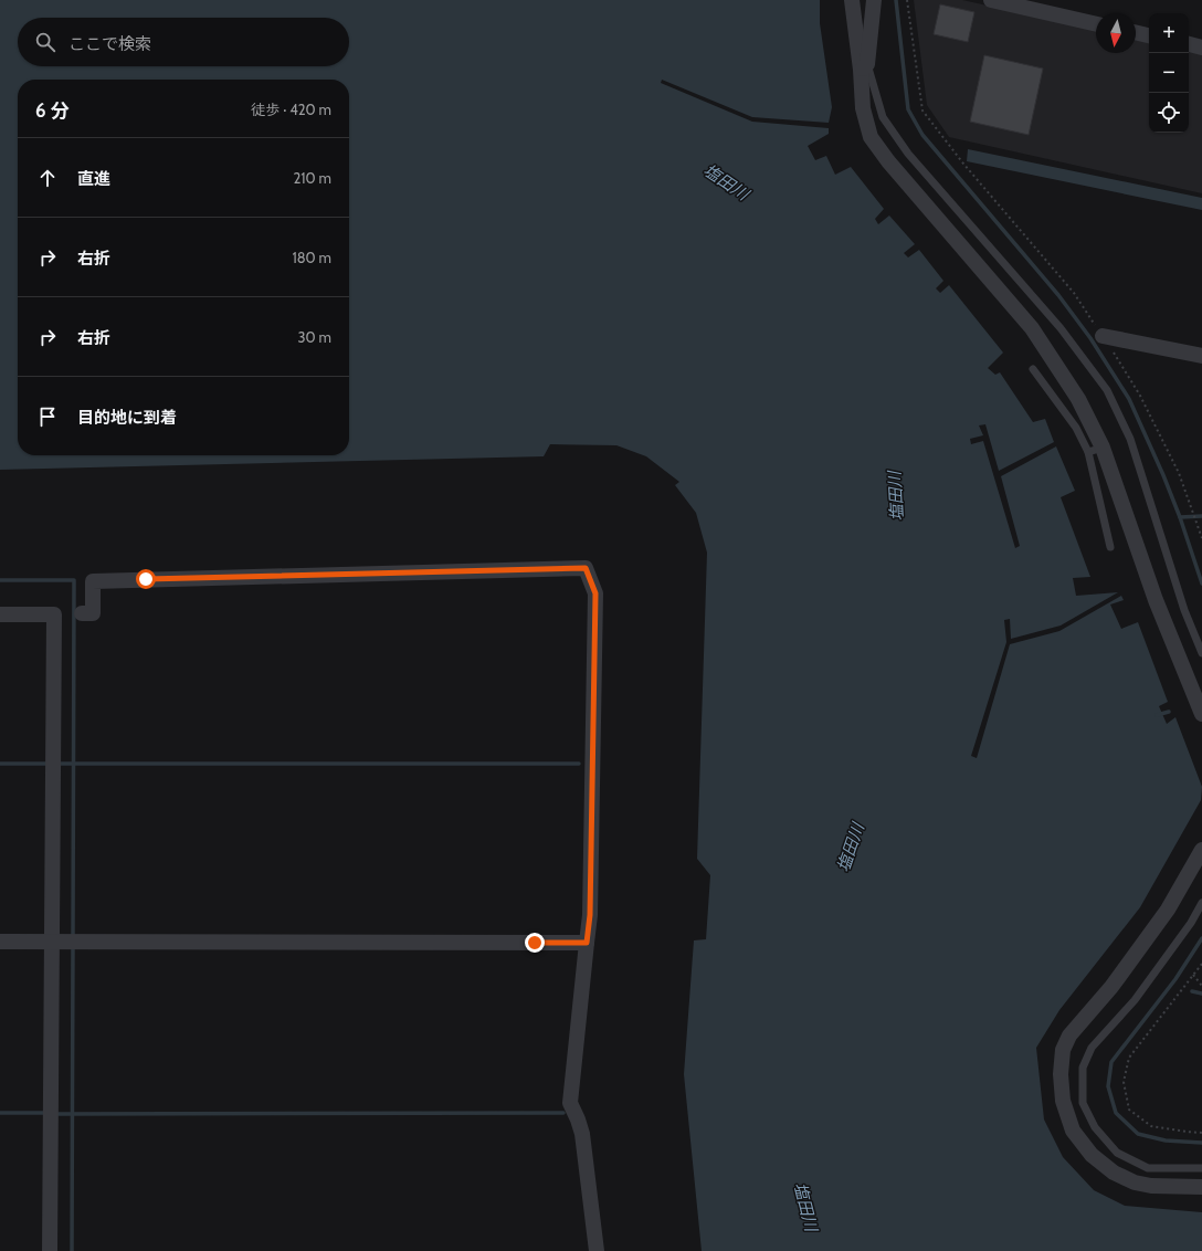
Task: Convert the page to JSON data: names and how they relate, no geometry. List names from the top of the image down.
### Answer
{
  "water": ["塩田川"],
  "north": "bottom",
  "page": {
    "map_buttons": ["+", "−"],
    "search": "ここで検索",
    "heading": ["6 分", "徒歩 · 420 m"],
    "list": [
      ["直進", "210 m"],
      ["右折", "180 m"],
      ["右折", "30 m"],
      "目的地に到着"
    ]
  }
}
